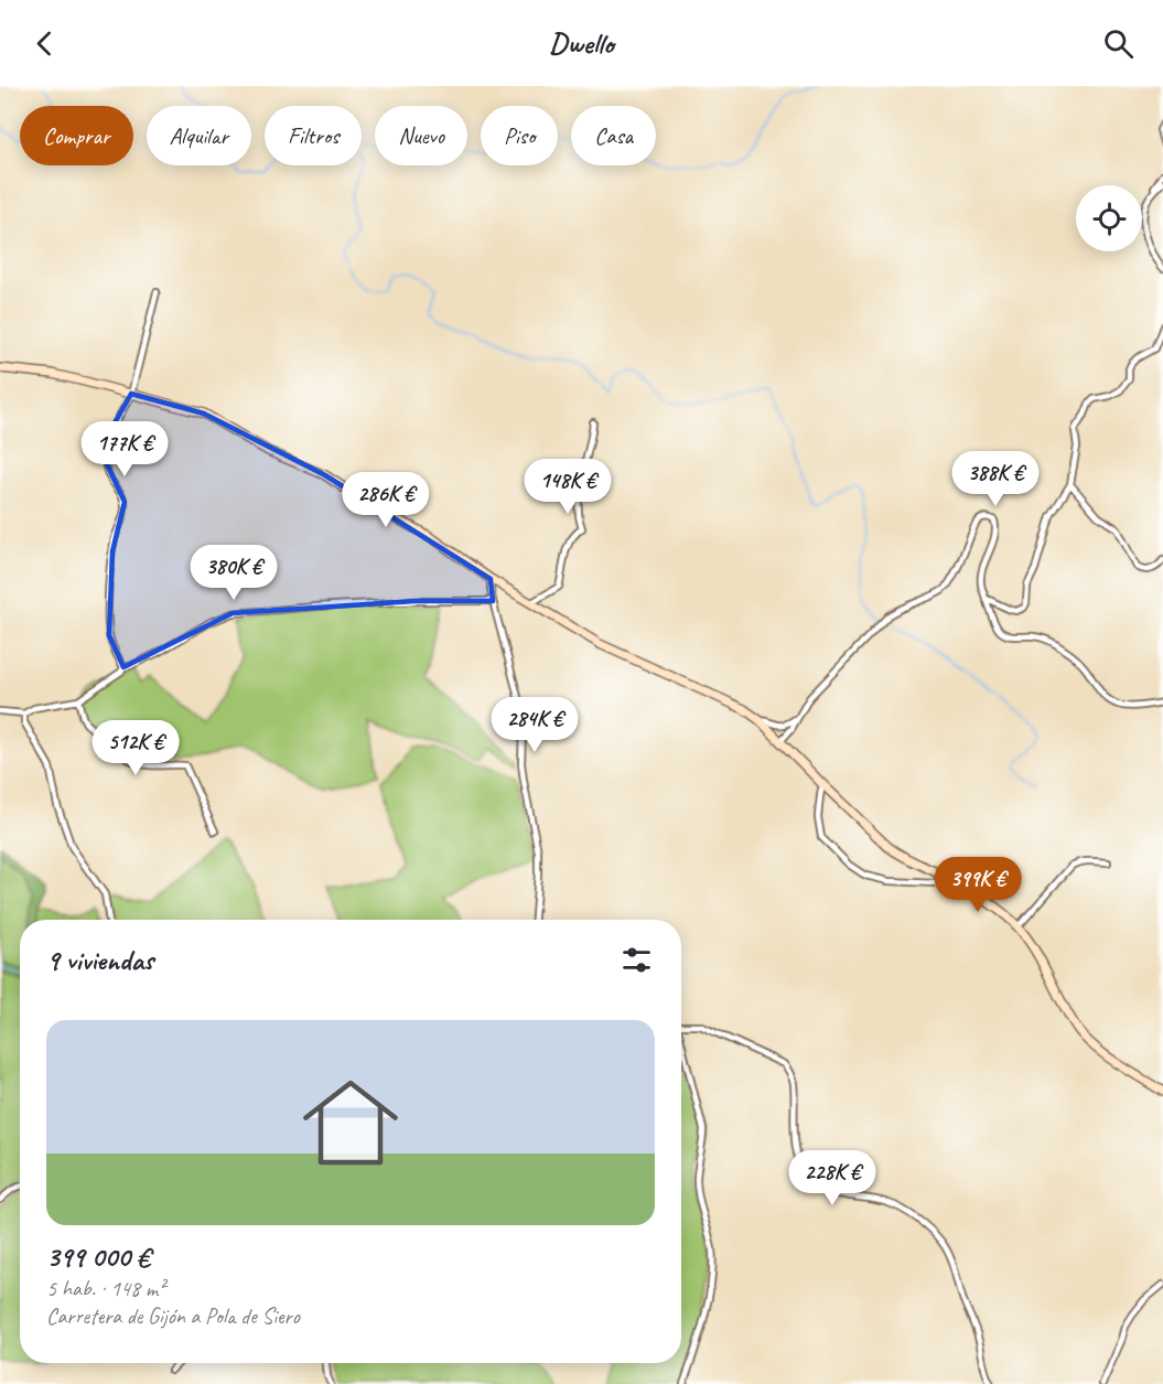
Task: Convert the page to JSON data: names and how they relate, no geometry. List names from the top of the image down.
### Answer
{
  "page": {
    "header": "Dwello",
    "chip": [
      "Comprar",
      "Alquilar",
      "Filtros",
      "Nuevo",
      "Piso",
      "Casa"
    ],
    "price": [
      "177K €",
      "388K €",
      "148K €",
      "286K €",
      "380K €",
      "284K €",
      "512K €",
      "399K €",
      "228K €"
    ],
    "heading": "9 viviendas",
    "list": [
      {
        "name": "399 000 €",
        "note": "5 hab. · 148 m² · Carretera de Gijón a Pola de Siero"
      }
    ]
  }
}
